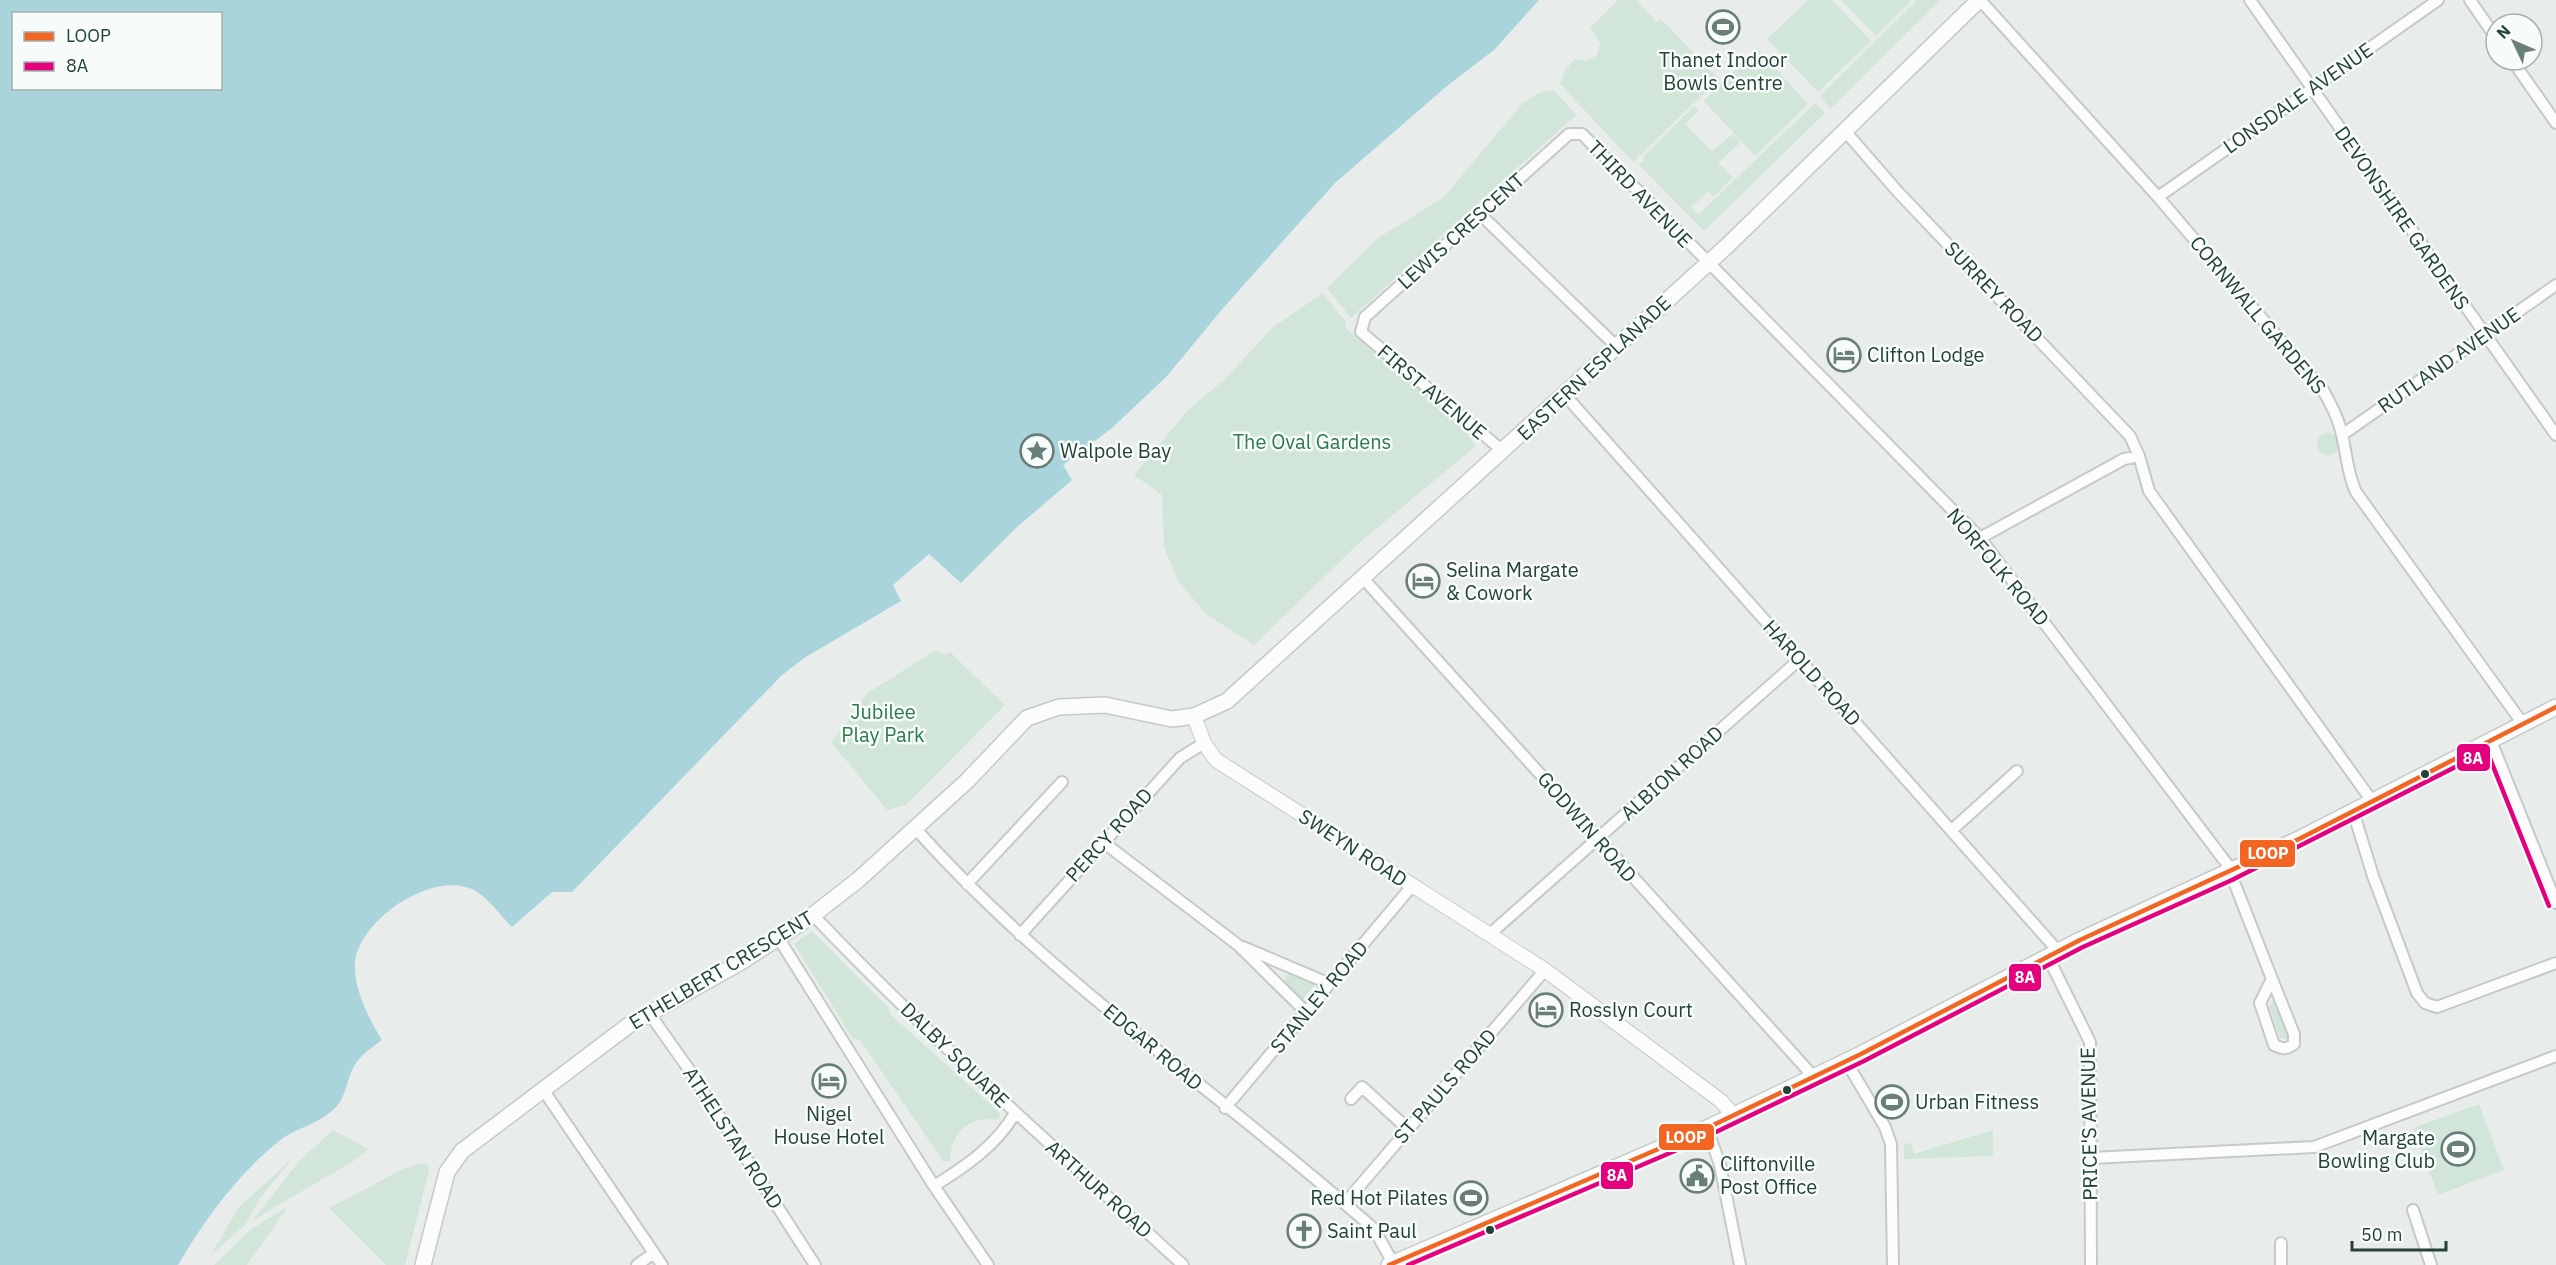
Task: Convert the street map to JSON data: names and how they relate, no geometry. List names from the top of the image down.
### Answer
{
  "streets": {
    "main road": ["EASTERN ESPLANADE", "ETHELBERT CRESCENT"],
    "street": [
      "LONSDALE AVENUE",
      "THIRD AVENUE",
      "DEVONSHIRE GARDENS",
      "LEWIS CRESCENT",
      "SURREY ROAD",
      "CORNWALL GARDENS",
      "RUTLAND AVENUE",
      "FIRST AVENUE",
      "NORFOLK ROAD",
      "HAROLD ROAD",
      "ALBION ROAD",
      "GODWIN ROAD",
      "PERCY ROAD",
      "SWEYN ROAD",
      "STANLEY ROAD",
      "EDGAR ROAD",
      "DALBY SQUARE",
      "ST PAULS ROAD",
      "PRICE'S AVENUE",
      "ATHELSTAN ROAD",
      "ARTHUR ROAD"
    ]
  },
  "crossings": [
    ["LONSDALE AVENUE", "DEVONSHIRE GARDENS"],
    ["LONSDALE AVENUE", "CORNWALL GARDENS"],
    ["THIRD AVENUE", "LEWIS CRESCENT"],
    ["THIRD AVENUE", "EASTERN ESPLANADE"],
    ["THIRD AVENUE", "NORFOLK ROAD"],
    ["DEVONSHIRE GARDENS", "RUTLAND AVENUE"],
    ["LEWIS CRESCENT", "FIRST AVENUE"],
    ["SURREY ROAD", "EASTERN ESPLANADE"],
    ["CORNWALL GARDENS", "RUTLAND AVENUE"],
    ["CORNWALL GARDENS", "EASTERN ESPLANADE"],
    ["EASTERN ESPLANADE", "FIRST AVENUE"],
    ["EASTERN ESPLANADE", "NORFOLK ROAD"],
    ["EASTERN ESPLANADE", "HAROLD ROAD"],
    ["EASTERN ESPLANADE", "GODWIN ROAD"],
    ["EASTERN ESPLANADE", "SWEYN ROAD"],
    ["EASTERN ESPLANADE", "ETHELBERT CRESCENT"],
    ["HAROLD ROAD", "ALBION ROAD"],
    ["HAROLD ROAD", "PRICE'S AVENUE"],
    ["ALBION ROAD", "GODWIN ROAD"],
    ["ALBION ROAD", "SWEYN ROAD"],
    ["PERCY ROAD", "SWEYN ROAD"],
    ["PERCY ROAD", "EDGAR ROAD"],
    ["SWEYN ROAD", "STANLEY ROAD"],
    ["SWEYN ROAD", "ST PAULS ROAD"],
    ["ETHELBERT CRESCENT", "EDGAR ROAD"],
    ["ETHELBERT CRESCENT", "DALBY SQUARE"],
    ["ETHELBERT CRESCENT", "ATHELSTAN ROAD"],
    ["STANLEY ROAD", "EDGAR ROAD"],
    ["EDGAR ROAD", "ST PAULS ROAD"],
    ["DALBY SQUARE", "ARTHUR ROAD"]
  ],
  "parks": ["The Oval Gardens", "Jubilee Play Park"],
  "places": {
    "sports": [
      "Thanet Indoor Bowls Centre",
      "Urban Fitness",
      "Margate Bowling Club",
      "Red Hot Pilates"
    ],
    "hotel": [
      "Clifton Lodge",
      "Selina Margate & Cowork",
      "Rosslyn Court",
      "Nigel House Hotel"
    ],
    "place": ["Walpole Bay"],
    "public building": ["Cliftonville Post Office"],
    "church": ["Saint Paul"]
  },
  "lines": ["transit line LOOP", "transit line 8A"],
  "legend": ["LOOP", "8A"],
  "scale_bar": "50 m",
  "north": "top left"
}
